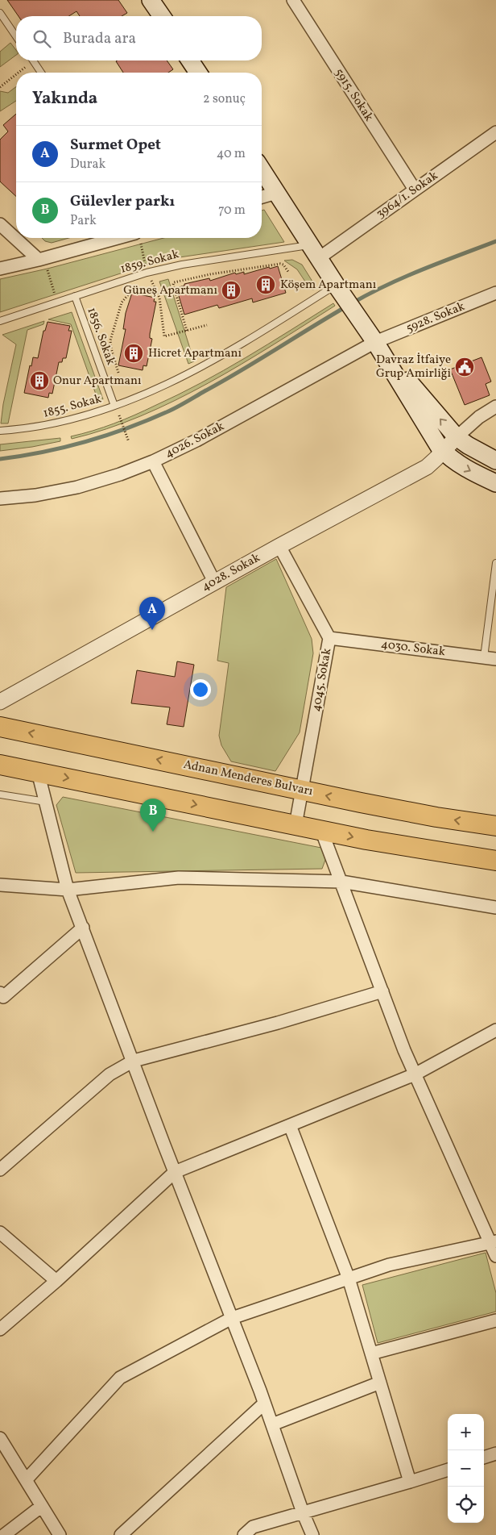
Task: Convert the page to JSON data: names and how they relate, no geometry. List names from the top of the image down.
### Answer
{
  "streets": {
    "main road": ["Adnan Menderes Bulvarı"],
    "street": [
      "5915. Sokak",
      "3964/1. Sokak",
      "5928. Sokak",
      "4026. Sokak",
      "4028. Sokak",
      "4030. Sokak",
      "4045. Sokak"
    ],
    "lane": ["1859. Sokak", "1856. Sokak", "1855. Sokak"]
  },
  "crossings": [
    ["5915. Sokak", "3964/1. Sokak"],
    ["3964/1. Sokak", "1859. Sokak"],
    ["1859. Sokak", "1856. Sokak"],
    ["5928. Sokak", "4026. Sokak"],
    ["1856. Sokak", "1855. Sokak"],
    ["4028. Sokak", "4045. Sokak"],
    ["4030. Sokak", "4045. Sokak"],
    ["4045. Sokak", "Adnan Menderes Bulvarı"]
  ],
  "places": {
    "building": [
      "Köşem Apartmanı",
      "Güneş Apartmanı",
      "Hicret Apartmanı",
      "Onur Apartmanı"
    ],
    "public building": ["Davraz İtfaiye Grup Amirliği"]
  },
  "page": {
    "search": "Burada ara",
    "heading": ["Yakında", "2 sonuç"],
    "list": [
      {
        "mark": "A",
        "name": "Surmet Opet",
        "note": "Durak",
        "value": "40 m"
      },
      {
        "mark": "B",
        "name": "Gülevler parkı",
        "note": "Park",
        "value": "70 m"
      }
    ],
    "pins": ["A", "B"],
    "map_buttons": ["+", "−"]
  }
}
